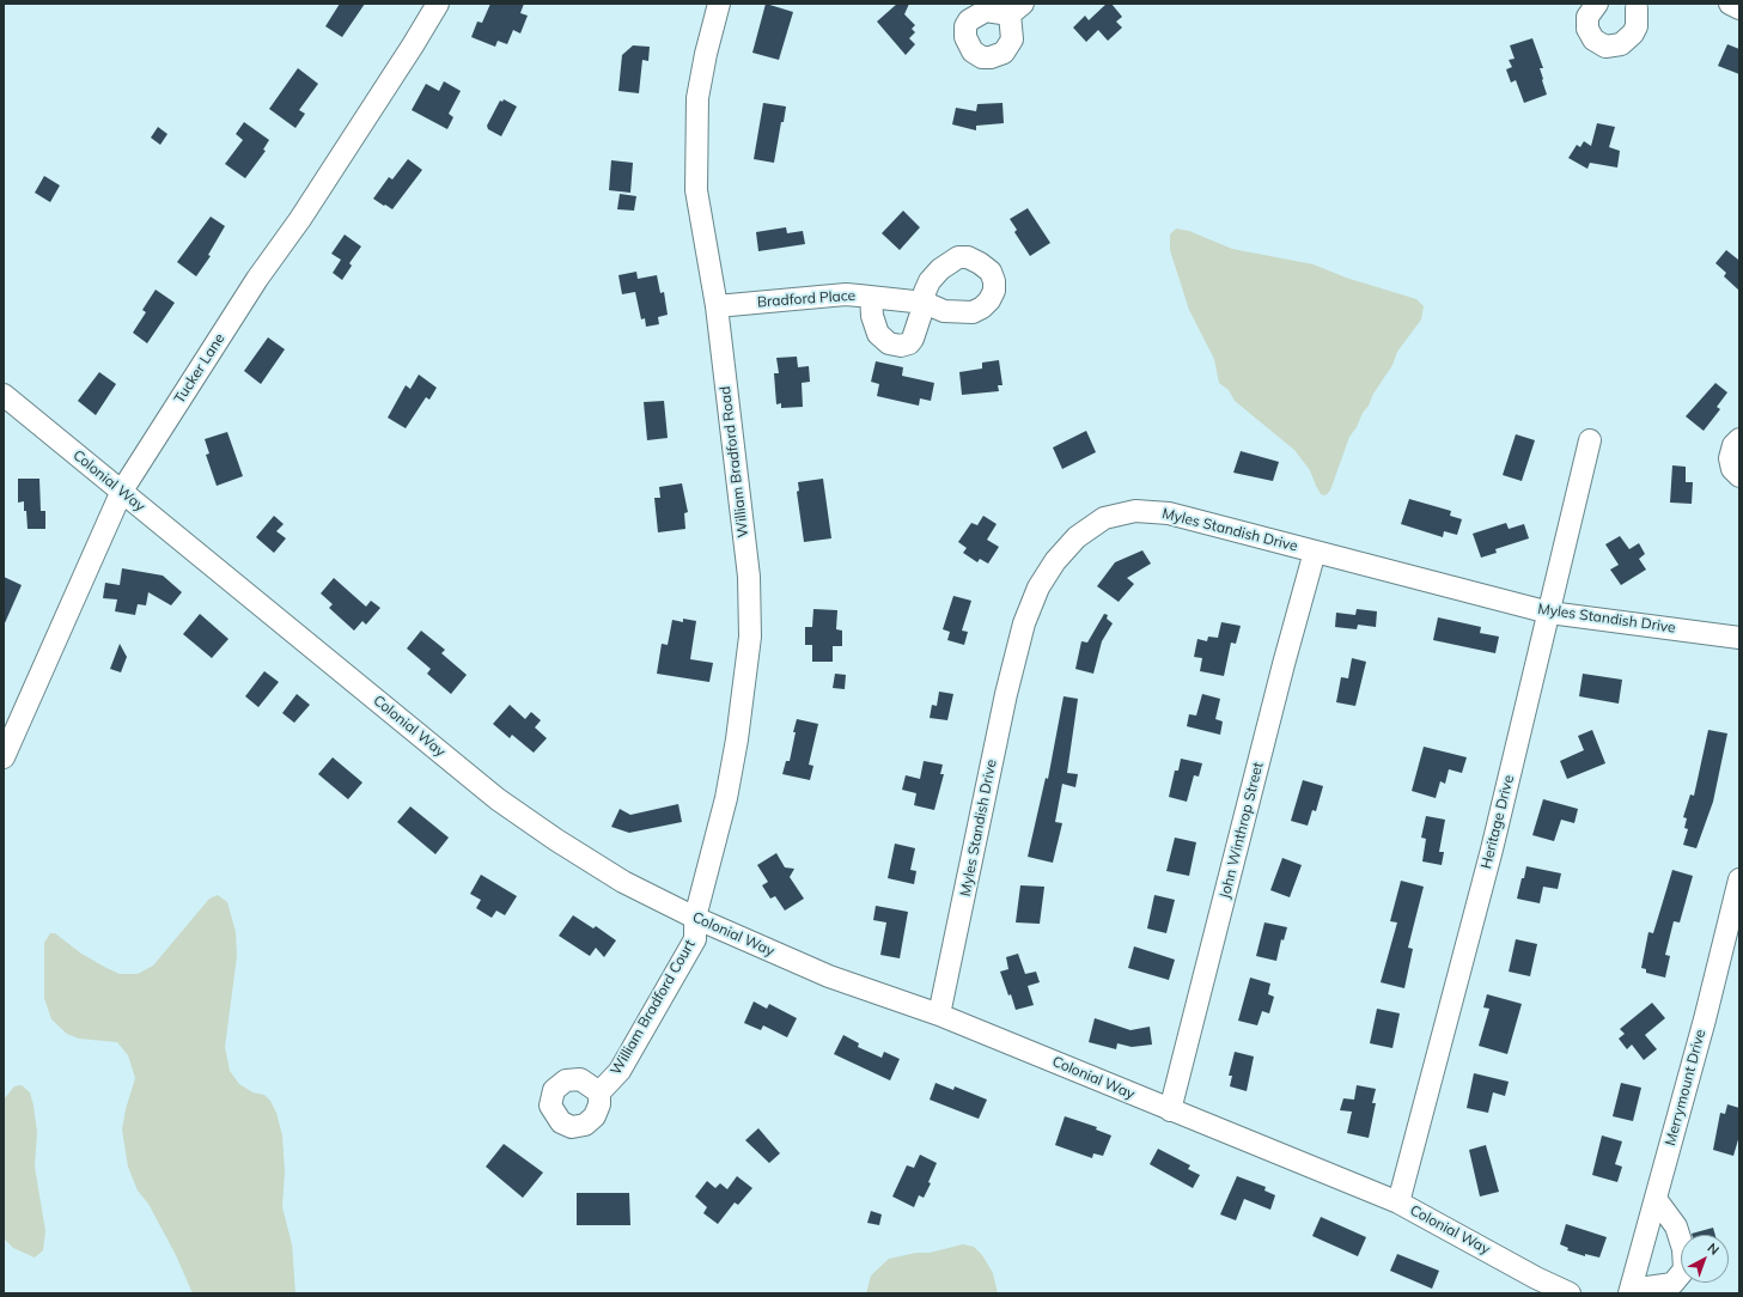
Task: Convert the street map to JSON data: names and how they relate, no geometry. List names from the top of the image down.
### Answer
{
  "streets": {
    "street": [
      "Bradford Place",
      "Tucker Lane",
      "William Bradford Road",
      "Colonial Way",
      "Myles Standish Drive",
      "Heritage Drive",
      "John Winthrop Street",
      "William Bradford Court",
      "Merrymount Drive"
    ]
  },
  "crossings": [
    ["Bradford Place", "William Bradford Road"],
    ["Tucker Lane", "Colonial Way"],
    ["William Bradford Road", "Colonial Way"],
    ["William Bradford Road", "William Bradford Court"],
    ["Colonial Way", "Myles Standish Drive"],
    ["Colonial Way", "Heritage Drive"],
    ["Colonial Way", "John Winthrop Street"],
    ["Colonial Way", "William Bradford Court"],
    ["Myles Standish Drive", "Heritage Drive"],
    ["Myles Standish Drive", "John Winthrop Street"]
  ],
  "north": "top right"
}
